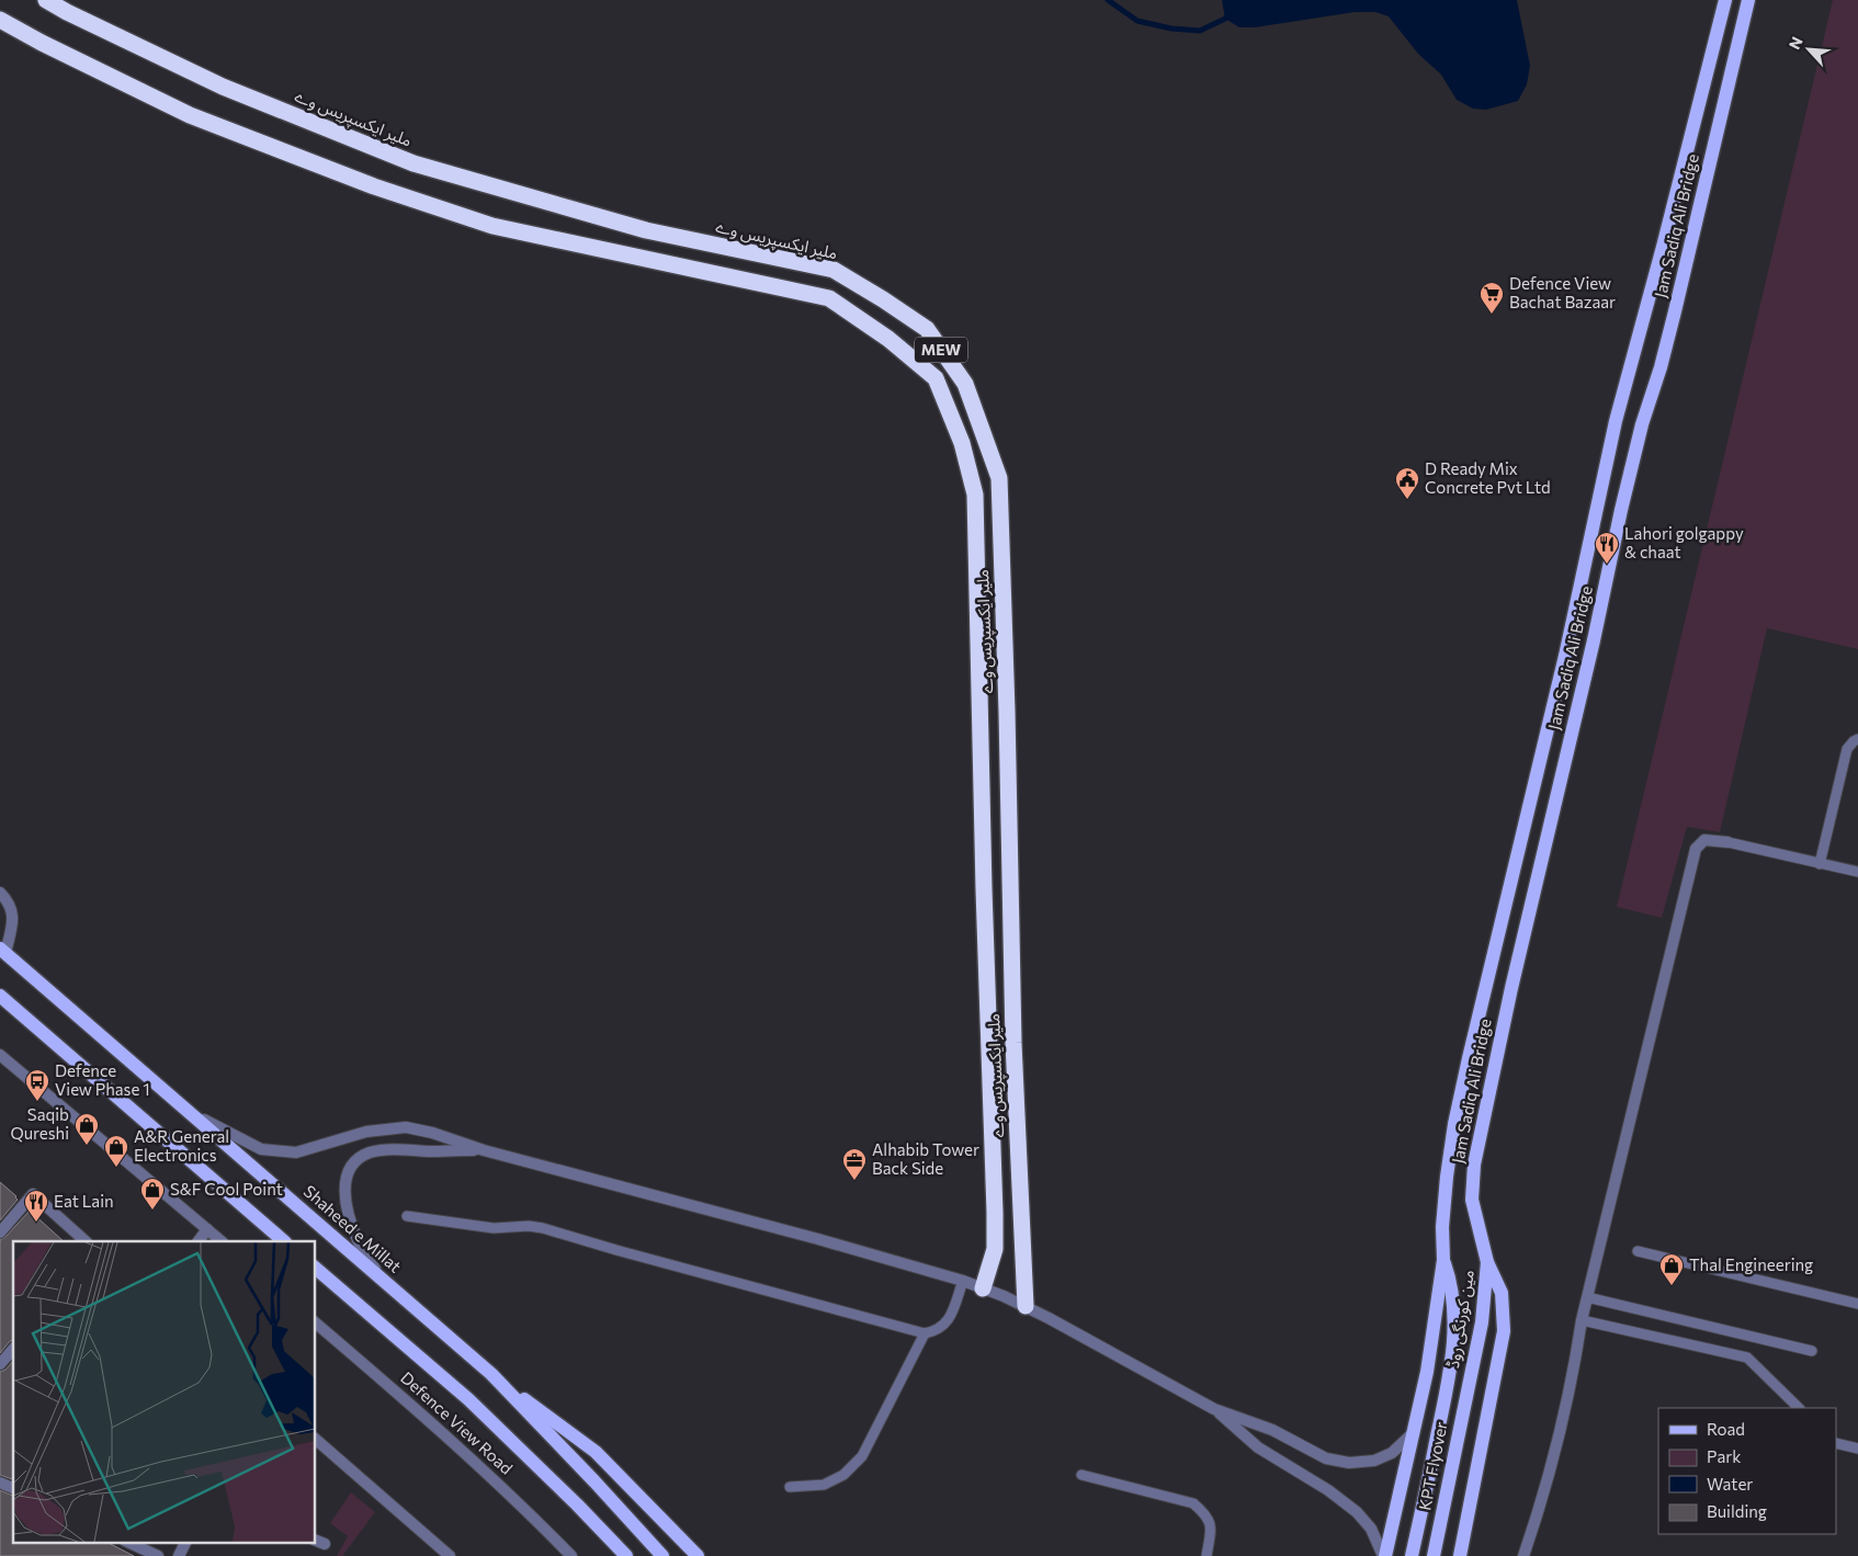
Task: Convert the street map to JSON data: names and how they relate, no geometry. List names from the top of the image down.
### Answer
{
  "streets": {
    "highway": ["ملیر ایکسپریس وے", "MEW"],
    "main road": [
      "Jam Sadiq Ali Bridge",
      "Shaheed e Millat",
      "مین کورنگی روڈ",
      "KPT Flyover"
    ],
    "street": ["Defence View Road"]
  },
  "crossings": [
    ["Jam Sadiq Ali Bridge", "مین کورنگی روڈ"],
    ["مین کورنگی روڈ", "KPT Flyover"]
  ],
  "places": {
    "supermarket": ["Defence View Bachat Bazaar"],
    "public building": ["D Ready Mix Concrete Pvt Ltd"],
    "restaurant": ["Lahori golgappy & chaat", "Eat Lain"],
    "bus stop": ["Defence View Phase 1"],
    "shop": [
      "Saqib Qureshi",
      "A&R General Electronics",
      "S&F Cool Point",
      "Thal Engineering"
    ],
    "office": ["Alhabib Tower Back Side"]
  },
  "legend": [
    "Road",
    "Park",
    "Water",
    "Building"
  ],
  "north": "top left"
}
